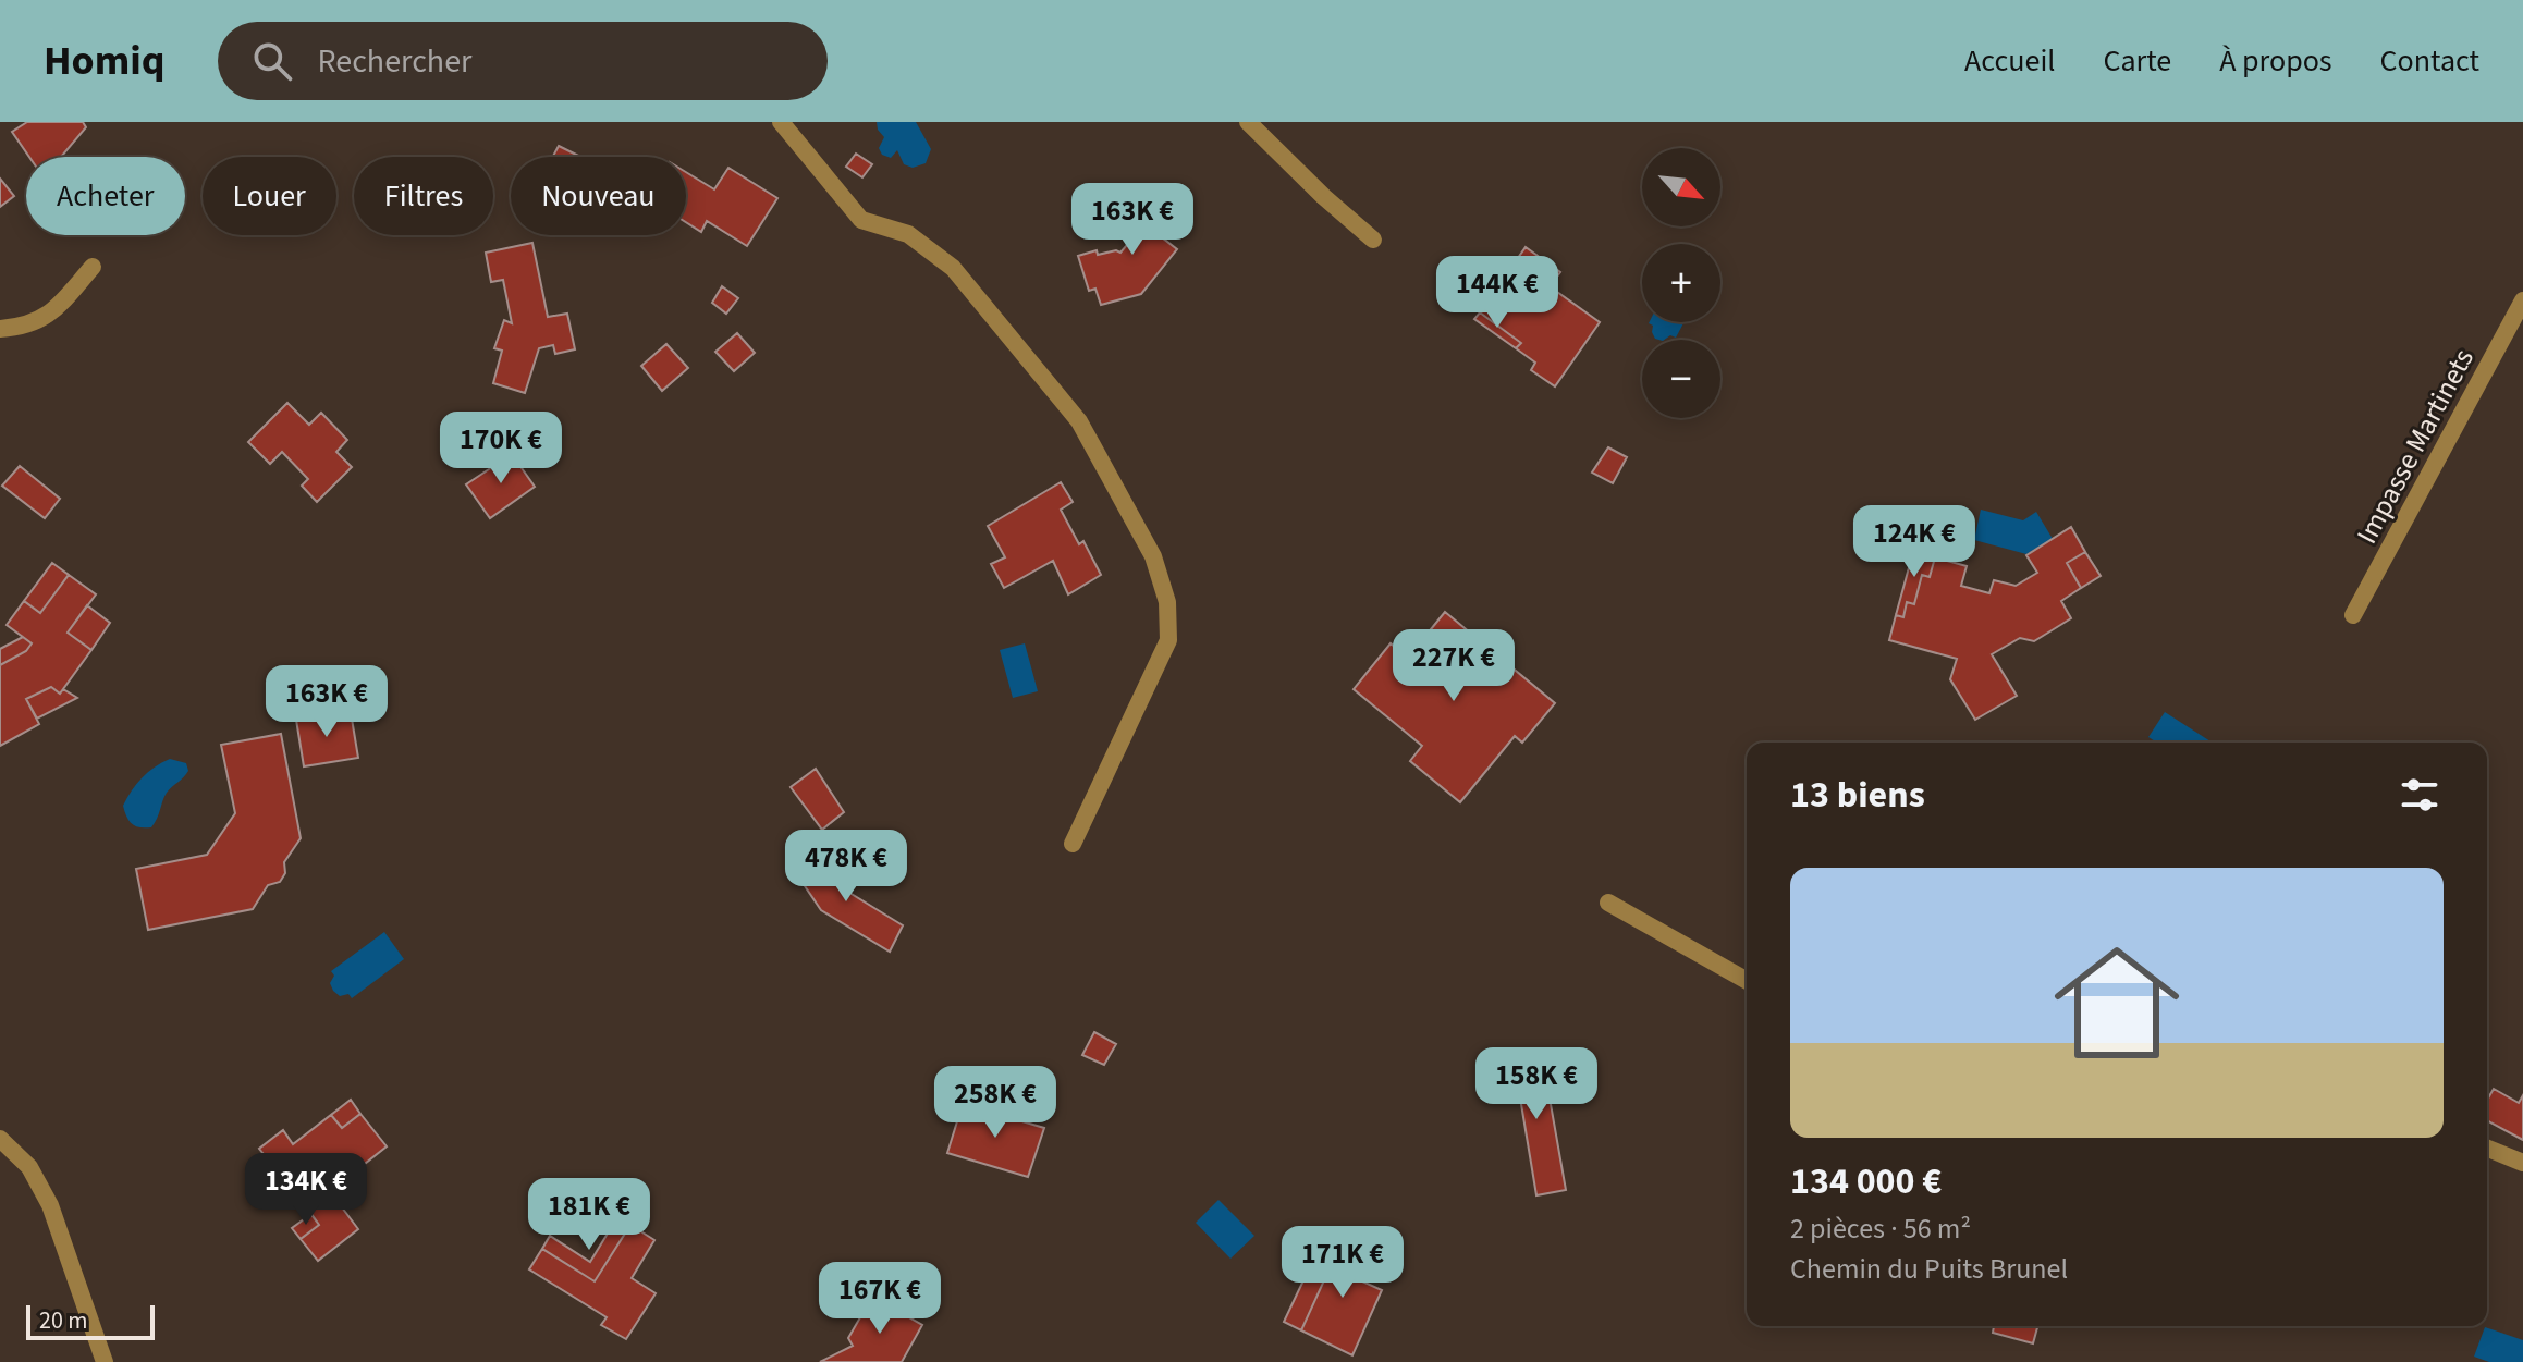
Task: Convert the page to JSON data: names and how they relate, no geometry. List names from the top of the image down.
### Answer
{
  "streets": {
    "street": ["Impasse Martinets"]
  },
  "scale_bar": "20 m",
  "north": "bottom right",
  "page": {
    "header": "Homiq",
    "search": "Rechercher",
    "nav": [
      "Accueil",
      "Carte",
      "À propos",
      "Contact"
    ],
    "map_buttons": ["+", "−"],
    "chip": [
      "Acheter",
      "Louer",
      "Filtres",
      "Nouveau"
    ],
    "price": [
      "163K €",
      "144K €",
      "170K €",
      "124K €",
      "227K €",
      "163K €",
      "478K €",
      "158K €",
      "258K €",
      "134K €",
      "181K €",
      "171K €",
      "167K €"
    ],
    "heading": "13 biens",
    "list": [
      {
        "name": "134 000 €",
        "note": "2 pièces · 56 m² · Chemin du Puits Brunel"
      }
    ],
    "scale": "20 m"
  }
}
